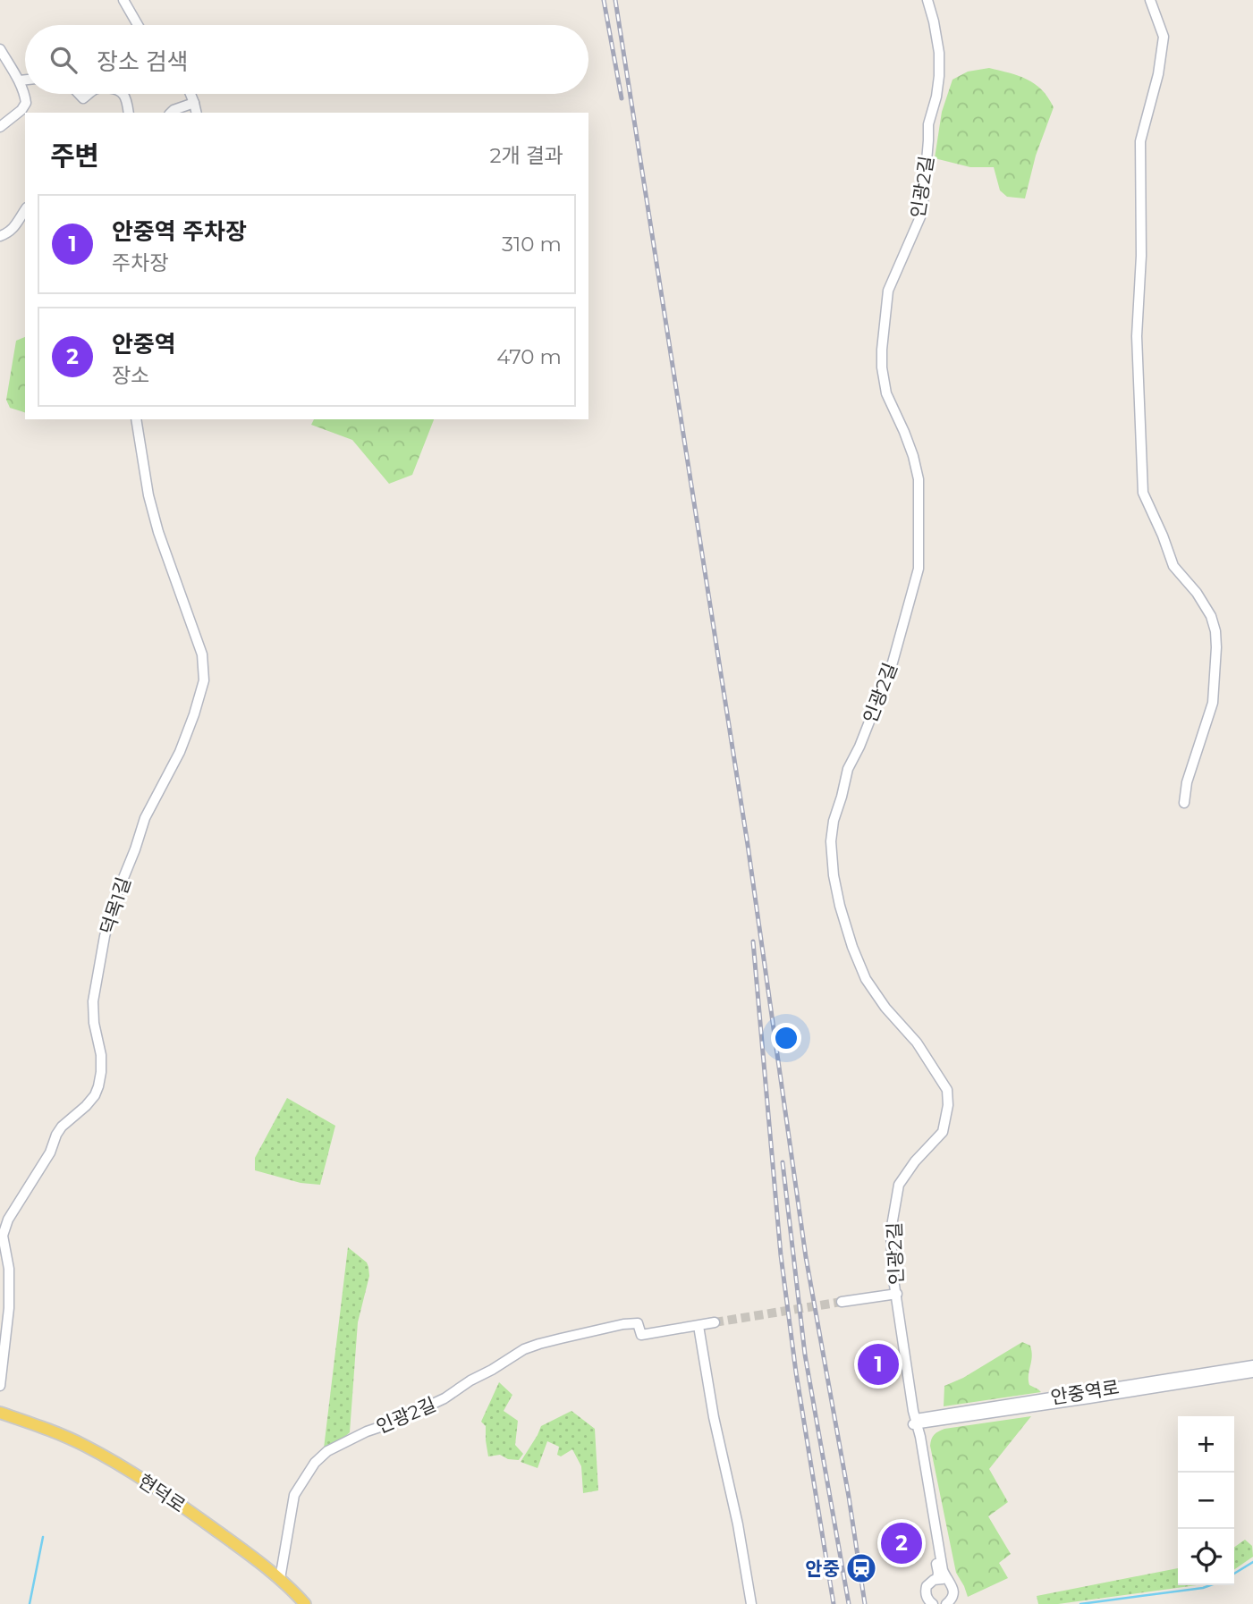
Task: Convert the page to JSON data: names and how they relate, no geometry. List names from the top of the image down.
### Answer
{
  "streets": {
    "main road": ["현덕로"],
    "street": ["인광2길", "덕목1길", "안중역로"]
  },
  "crossings": [
    ["인광2길", "현덕로"]
  ],
  "places": {
    "station": ["안중"]
  },
  "page": {
    "search": "장소 검색",
    "heading": ["주변", "2개 결과"],
    "list": [
      {
        "mark": "1",
        "name": "안중역 주차장",
        "note": "주차장",
        "value": "310 m"
      },
      {
        "mark": "2",
        "name": "안중역",
        "note": "장소",
        "value": "470 m"
      }
    ],
    "pins": ["1", "2"],
    "map_buttons": ["+", "−"]
  }
}
